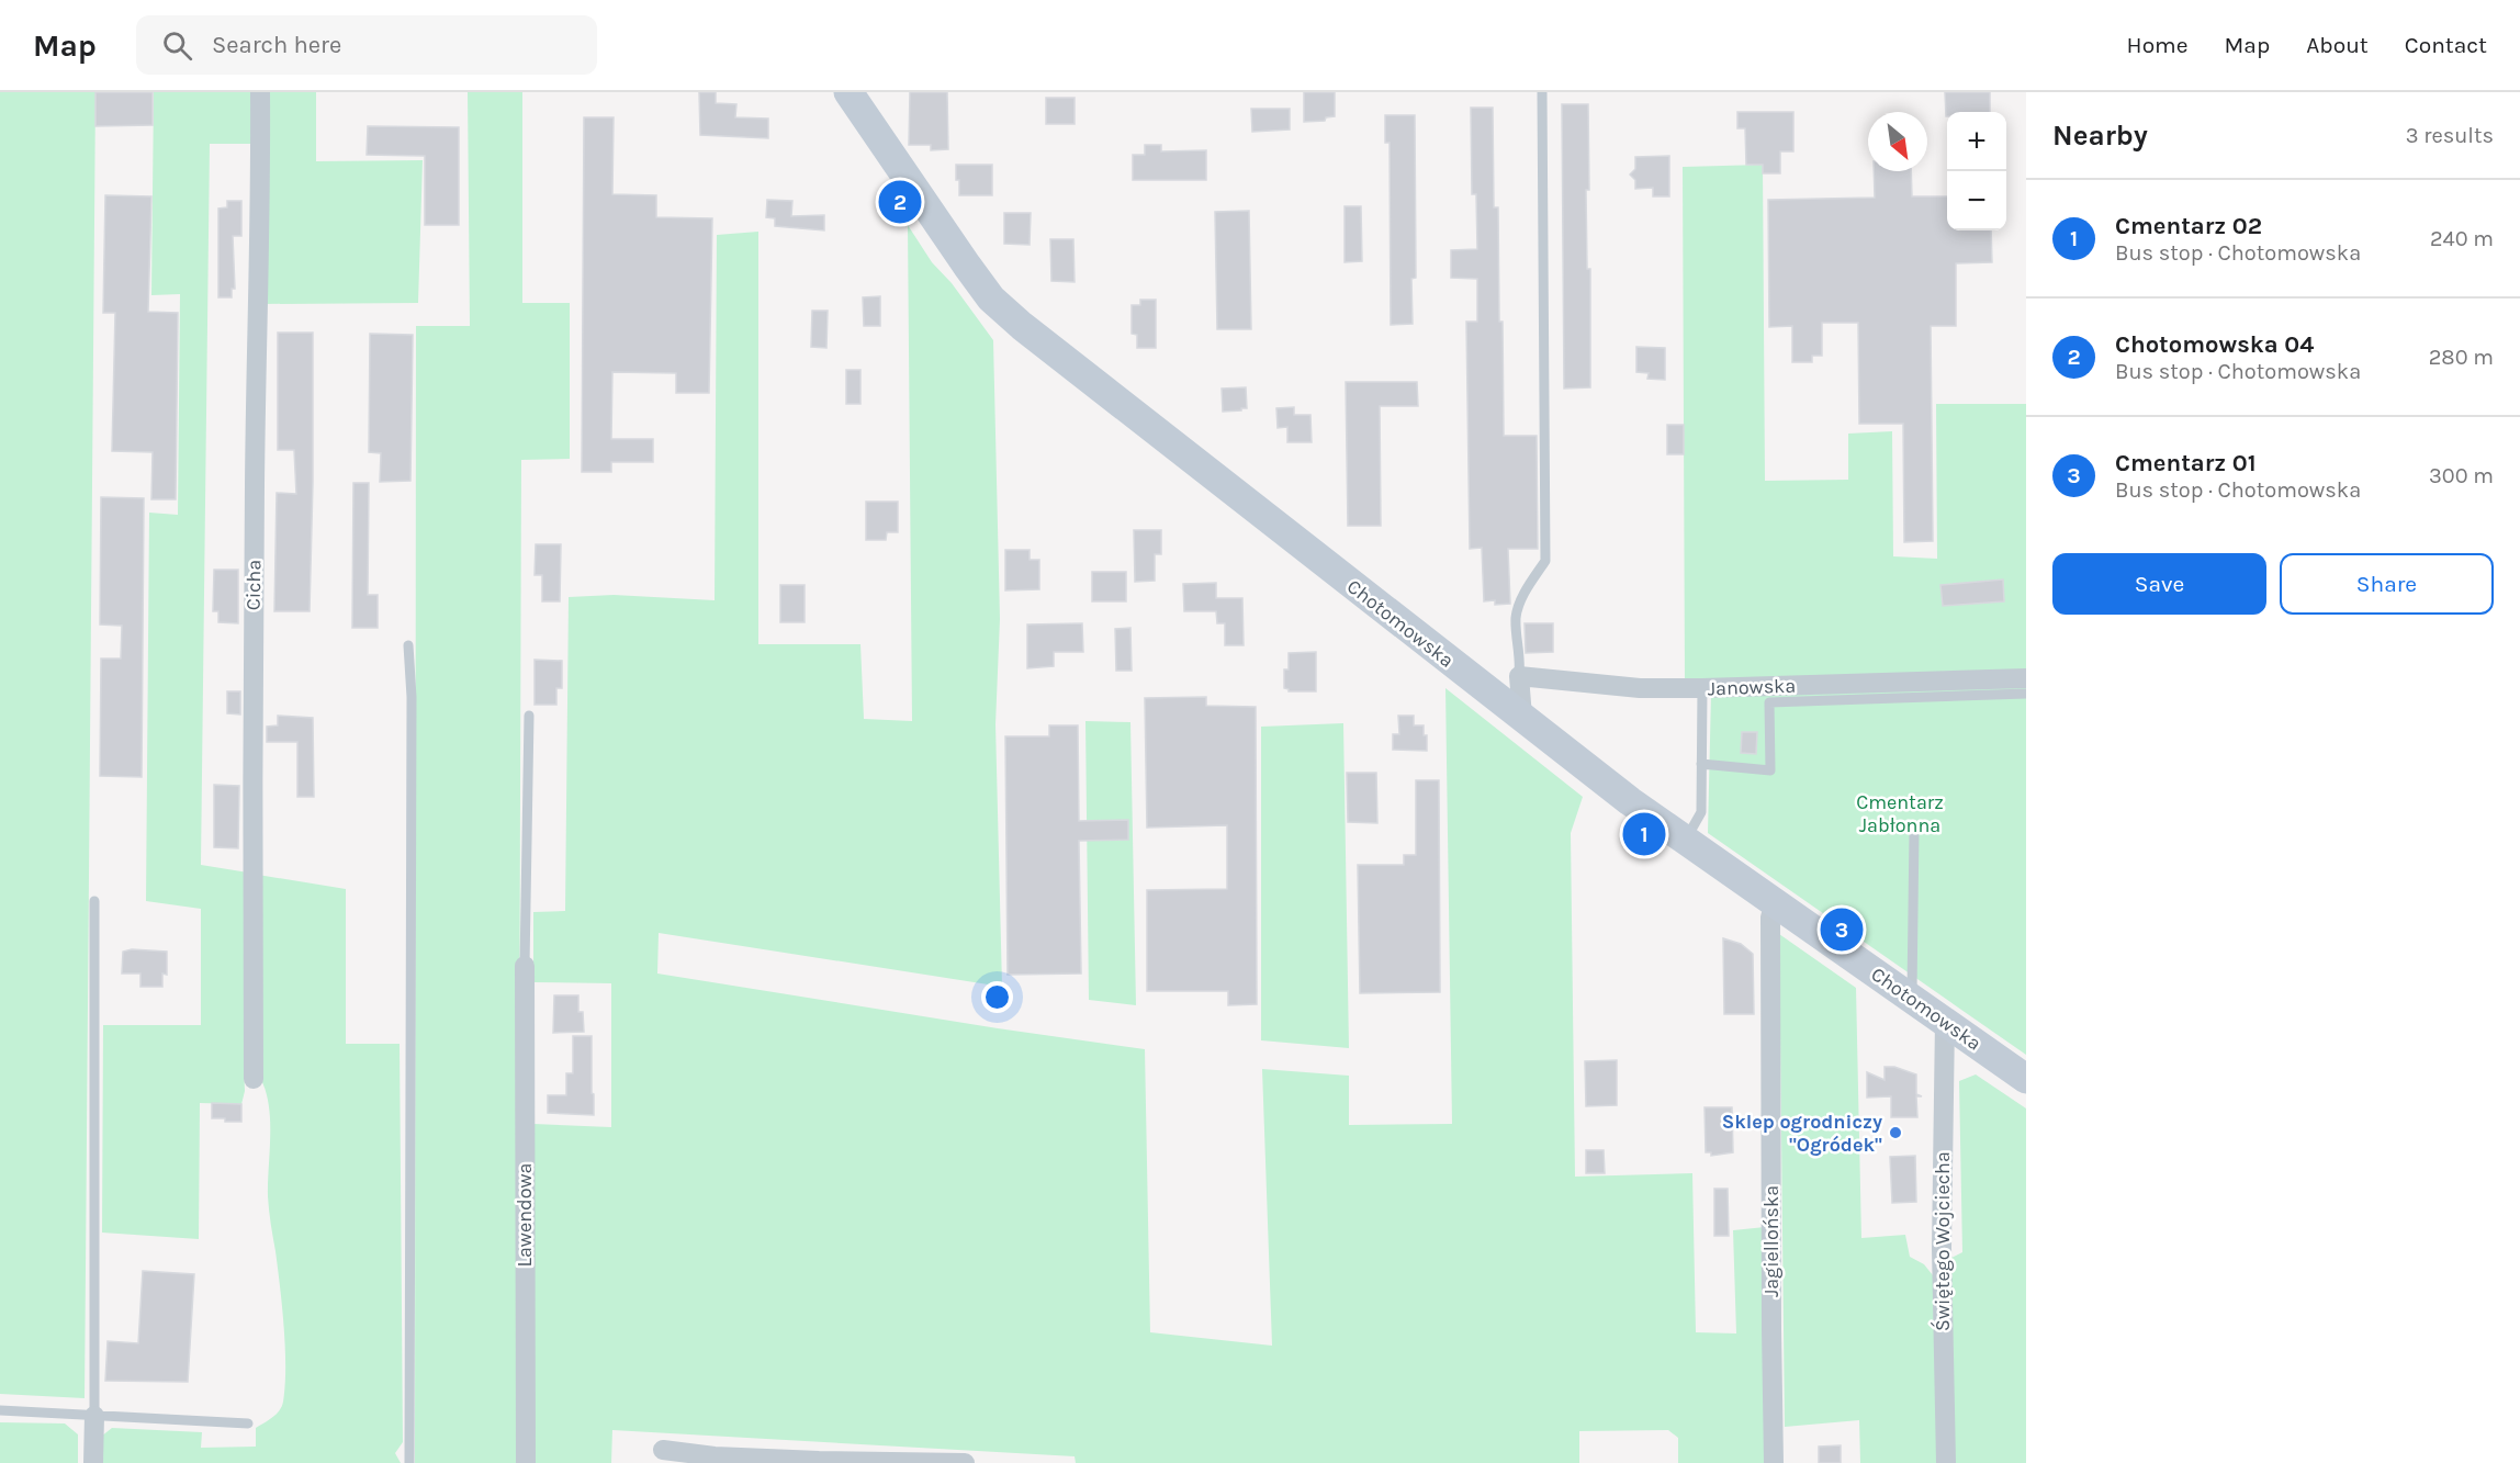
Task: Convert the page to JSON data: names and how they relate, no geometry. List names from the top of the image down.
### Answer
{
  "streets": {
    "street": [
      "Cicha",
      "Chotomowska",
      "Janowska",
      "Lawendowa",
      "Jagiellońska",
      "Świętego Wojciecha"
    ]
  },
  "crossings": [
    ["Chotomowska", "Jagiellońska"],
    ["Chotomowska", "Świętego Wojciecha"]
  ],
  "parks": ["Cmentarz Jabłonna"],
  "places": ["Sklep ogrodniczy \"Ogródek\""],
  "north": "bottom right",
  "page": {
    "header": "Map",
    "search": "Search here",
    "nav": [
      "Home",
      "Map",
      "About",
      "Contact"
    ],
    "heading": ["Nearby", "3 results"],
    "map_buttons": ["+", "−"],
    "pins": ["2", "1", "3"],
    "list": [
      {
        "mark": "1",
        "name": "Cmentarz 02",
        "note": "Bus stop · Chotomowska",
        "value": "240 m"
      },
      {
        "mark": "2",
        "name": "Chotomowska 04",
        "note": "Bus stop · Chotomowska",
        "value": "280 m"
      },
      {
        "mark": "3",
        "name": "Cmentarz 01",
        "note": "Bus stop · Chotomowska",
        "value": "300 m"
      }
    ],
    "buttons": ["Save", "Share"]
  }
}
